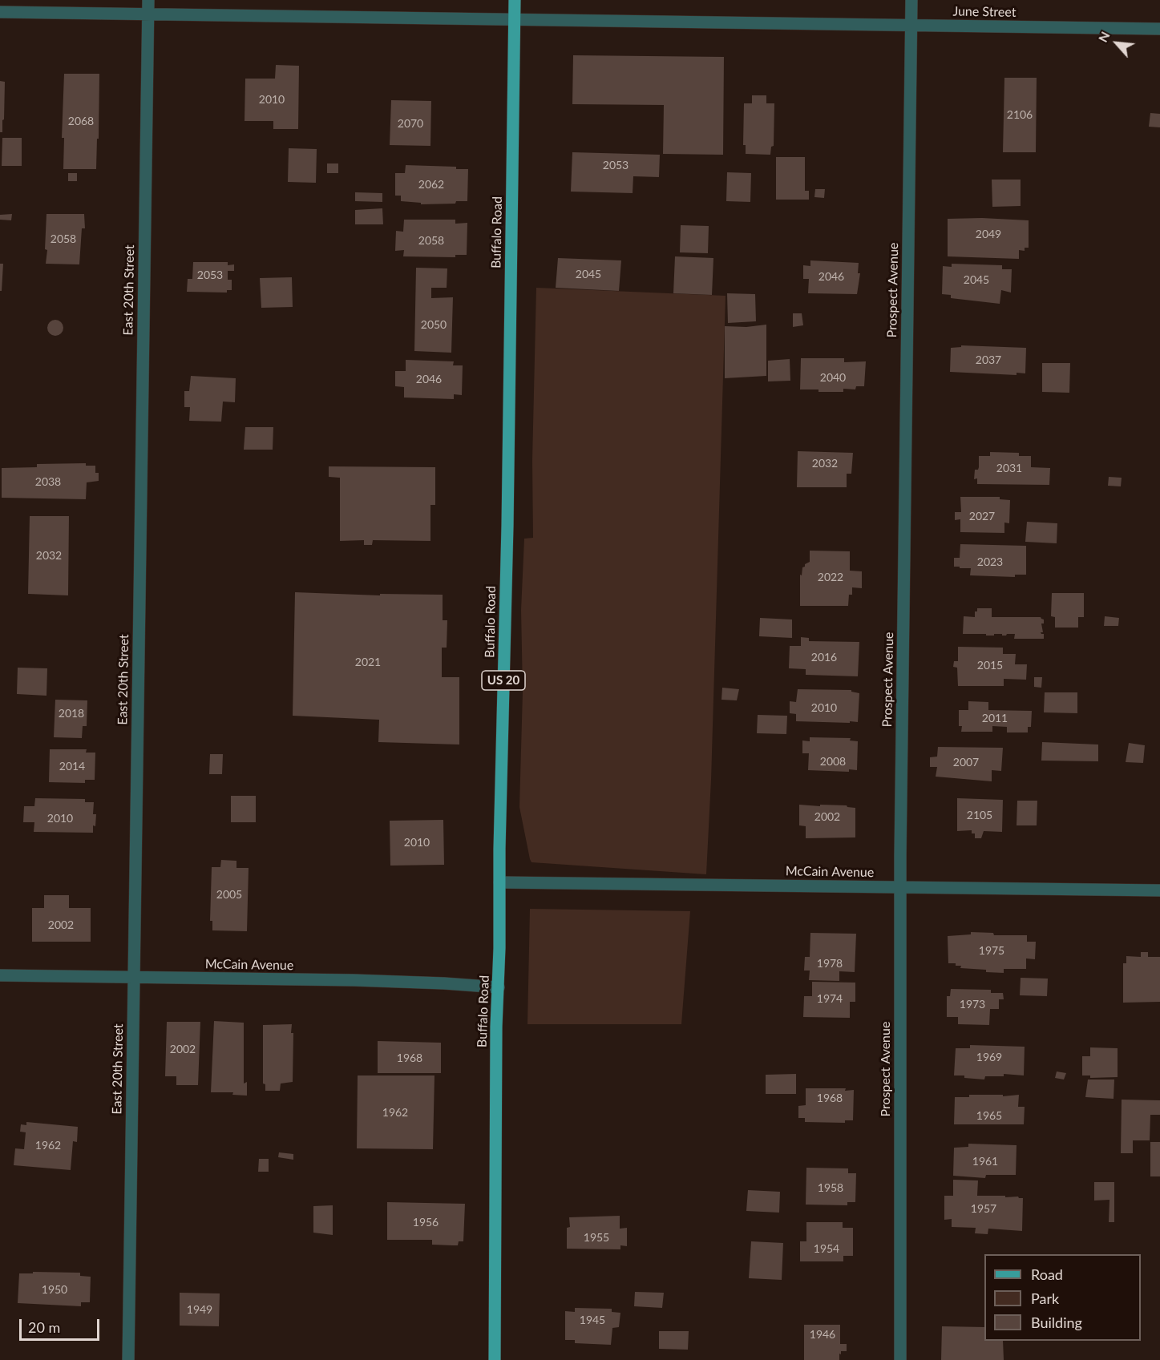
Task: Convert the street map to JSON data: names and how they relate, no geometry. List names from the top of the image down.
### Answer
{
  "streets": {
    "main road": ["Buffalo Road", "US 20"],
    "street": [
      "June Street",
      "East 20th Street",
      "Prospect Avenue",
      "McCain Avenue"
    ]
  },
  "crossings": [
    ["June Street", "Buffalo Road"],
    ["June Street", "East 20th Street"],
    ["June Street", "Prospect Avenue"],
    ["Buffalo Road", "McCain Avenue"],
    ["East 20th Street", "McCain Avenue"],
    ["Prospect Avenue", "McCain Avenue"]
  ],
  "house_numbers": [
    "2010",
    "2106",
    "2068",
    "2070",
    "2053",
    "2062",
    "2049",
    "2058",
    "2058",
    "2045",
    "2053",
    "2046",
    "2045",
    "2050",
    "2037",
    "2040",
    "2046",
    "2032",
    "2031",
    "2038",
    "2027",
    "2032",
    "2023",
    "2022",
    "2016",
    "2021",
    "2015",
    "2010",
    "2018",
    "2011",
    "2008",
    "2007",
    "2014",
    "2105",
    "2002",
    "2010",
    "2010",
    "2005",
    "2002",
    "1975",
    "1978",
    "1974",
    "1973",
    "2002",
    "1969",
    "1968",
    "1968",
    "1962",
    "1965",
    "1962",
    "1961",
    "1958",
    "1957",
    "1956",
    "1955",
    "1954",
    "1950",
    "1949",
    "1945",
    "1946"
  ],
  "legend": ["Road", "Park", "Building"],
  "scale_bar": "20 m",
  "north": "top left"
}
